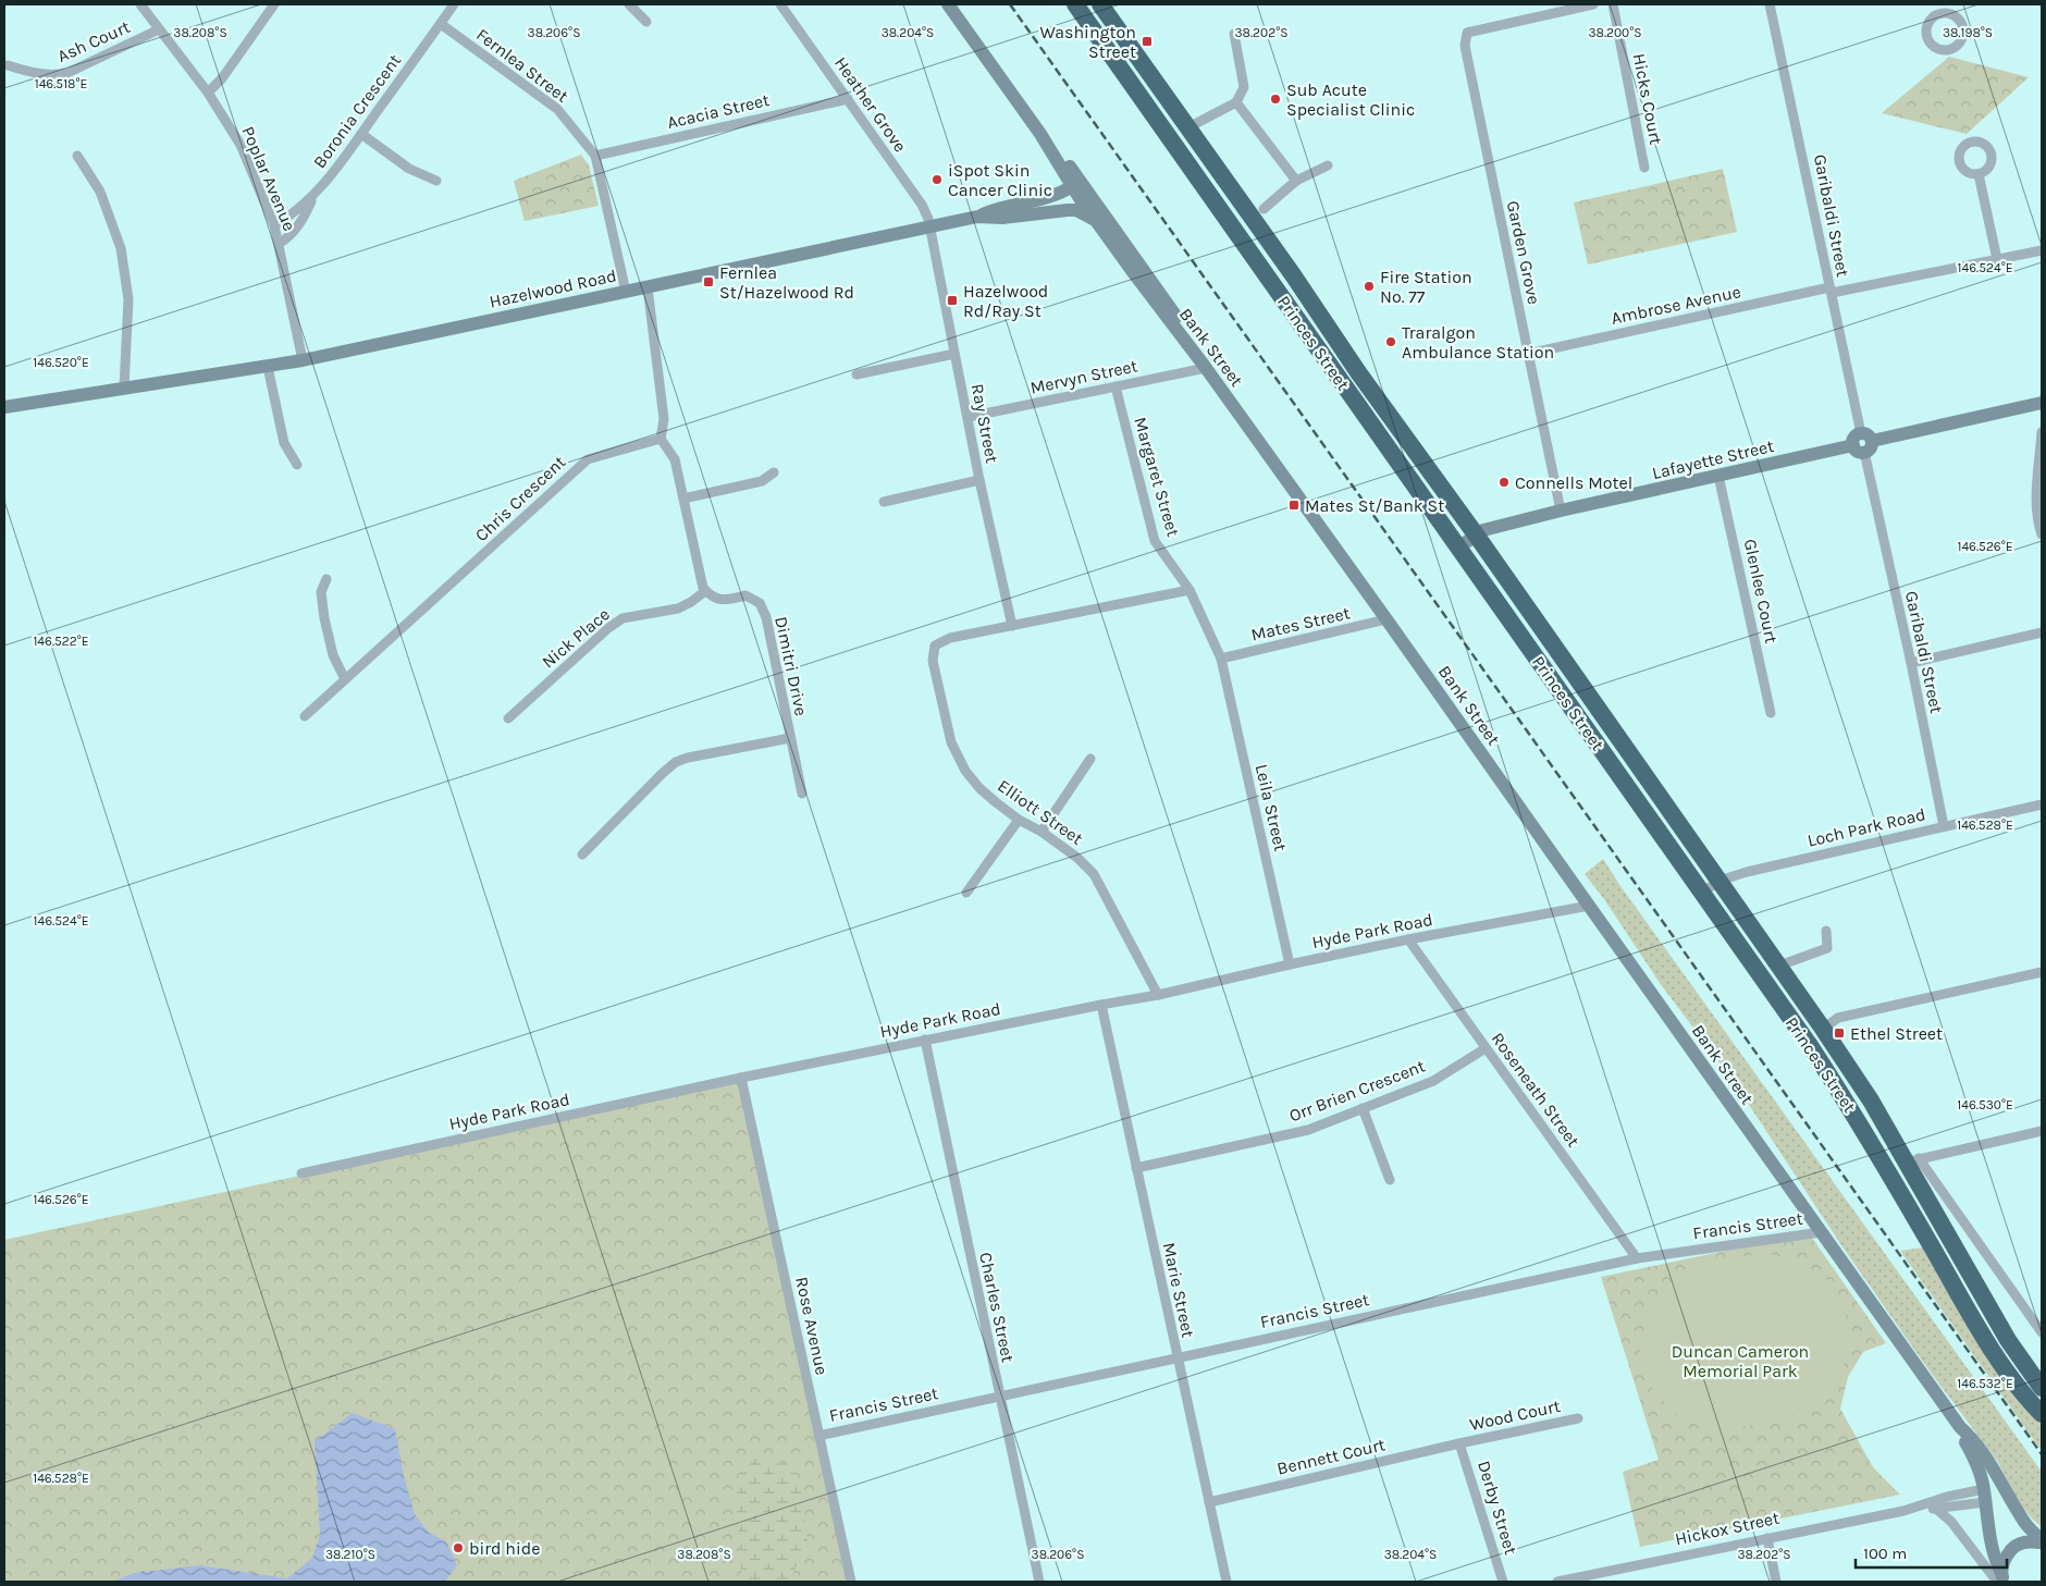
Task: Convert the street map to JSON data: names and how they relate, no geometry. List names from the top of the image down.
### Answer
{
  "streets": {
    "highway": ["Princes Street"],
    "main road": [
      "Hazelwood Road",
      "Bank Street",
      "Lafayette Street",
      "Hickox Street"
    ],
    "street": [
      "Ash Court",
      "Fernlea Street",
      "Hicks Court",
      "Heather Grove",
      "Boronia Crescent",
      "Acacia Street",
      "Poplar Avenue",
      "Garibaldi Street",
      "Garden Grove",
      "Ambrose Avenue",
      "Mervyn Street",
      "Ray Street",
      "Margaret Street",
      "Chris Crescent",
      "Glenlee Court",
      "Mates Street",
      "Nick Place",
      "Dimitri Drive",
      "Leila Street",
      "Elliott Street",
      "Loch Park Road",
      "Hyde Park Road",
      "Roseneath Street",
      "Orr Brien Crescent",
      "Francis Street",
      "Marie Street",
      "Charles Street",
      "Rose Avenue",
      "Wood Court",
      "Bennett Court",
      "Derby Street"
    ]
  },
  "crossings": [
    ["Ash Court", "Poplar Avenue"],
    ["Fernlea Street", "Boronia Crescent"],
    ["Fernlea Street", "Acacia Street"],
    ["Fernlea Street", "Hazelwood Road"],
    ["Heather Grove", "Acacia Street"],
    ["Heather Grove", "Hazelwood Road"],
    ["Heather Grove", "Ray Street"],
    ["Boronia Crescent", "Poplar Avenue"],
    ["Poplar Avenue", "Hazelwood Road"],
    ["Garibaldi Street", "Ambrose Avenue"],
    ["Garibaldi Street", "Lafayette Street"],
    ["Garibaldi Street", "Loch Park Road"],
    ["Garden Grove", "Ambrose Avenue"],
    ["Garden Grove", "Lafayette Street"],
    ["Hazelwood Road", "Ray Street"],
    ["Princes Street", "Lafayette Street"],
    ["Princes Street", "Loch Park Road"],
    ["Bank Street", "Mervyn Street"],
    ["Bank Street", "Mates Street"],
    ["Bank Street", "Hyde Park Road"],
    ["Bank Street", "Francis Street"],
    ["Bank Street", "Hickox Street"],
    ["Mervyn Street", "Ray Street"],
    ["Mervyn Street", "Margaret Street"],
    ["Ray Street", "Elliott Street"],
    ["Lafayette Street", "Glenlee Court"],
    ["Margaret Street", "Mates Street"],
    ["Margaret Street", "Leila Street"],
    ["Margaret Street", "Elliott Street"],
    ["Mates Street", "Leila Street"],
    ["Nick Place", "Dimitri Drive"],
    ["Leila Street", "Hyde Park Road"],
    ["Elliott Street", "Hyde Park Road"],
    ["Hyde Park Road", "Roseneath Street"],
    ["Hyde Park Road", "Marie Street"],
    ["Hyde Park Road", "Charles Street"],
    ["Hyde Park Road", "Rose Avenue"],
    ["Roseneath Street", "Orr Brien Crescent"],
    ["Roseneath Street", "Francis Street"],
    ["Orr Brien Crescent", "Marie Street"],
    ["Francis Street", "Marie Street"],
    ["Francis Street", "Charles Street"],
    ["Francis Street", "Rose Avenue"],
    ["Marie Street", "Bennett Court"],
    ["Wood Court", "Bennett Court"],
    ["Wood Court", "Derby Street"],
    ["Bennett Court", "Derby Street"]
  ],
  "parks": ["Duncan Cameron Memorial Park"],
  "places": {
    "transit": [
      "Washington Street",
      "Fernlea St/Hazelwood Rd",
      "Hazelwood Rd/Ray St",
      "Mates St/Bank St",
      "Ethel Street"
    ],
    "other": [
      "Sub Acute Specialist Clinic",
      "iSpot Skin Cancer Clinic",
      "Fire Station No. 77",
      "Traralgon Ambulance Station",
      "Connells Motel",
      "bird hide"
    ]
  },
  "scale_bar": "100 m",
  "coordinates": [
    "38.208°S",
    "38.206°S",
    "38.204°S",
    "38.202°S",
    "38.200°S",
    "38.198°S",
    "146.518°E",
    "146.524°E",
    "146.520°E",
    "146.526°E",
    "146.522°E",
    "146.528°E",
    "146.530°E",
    "146.532°E",
    "38.210°S"
  ]
}
